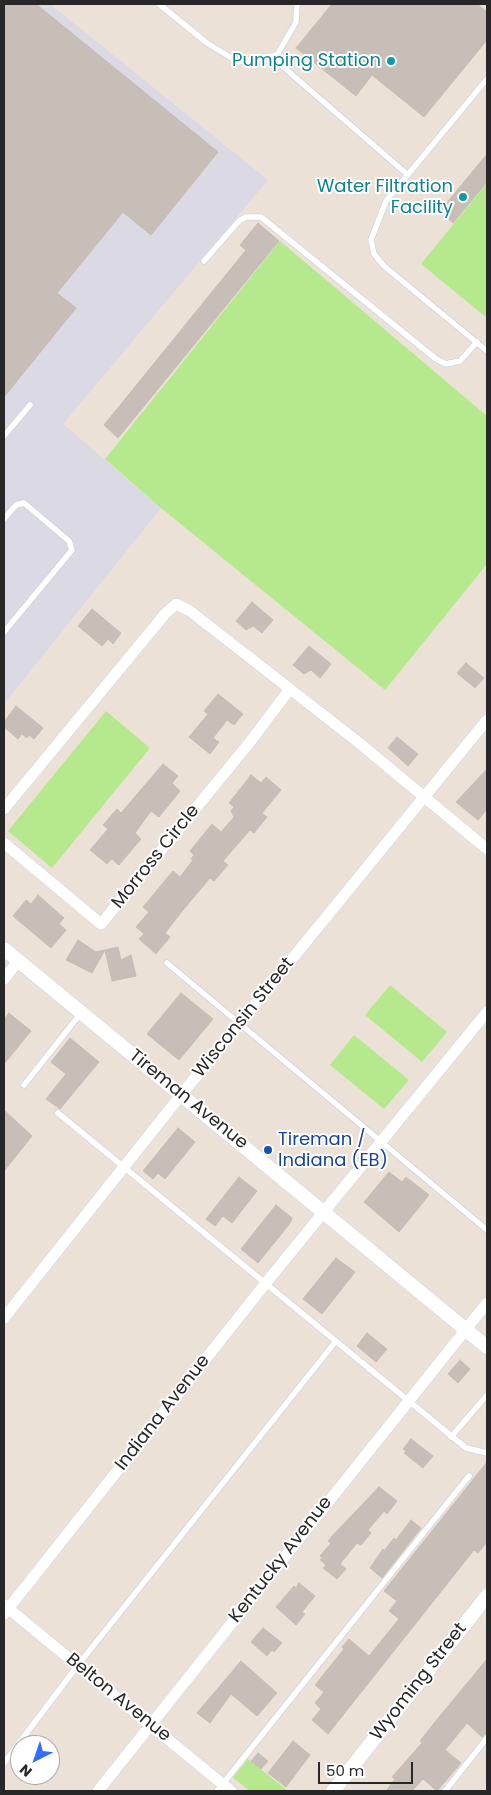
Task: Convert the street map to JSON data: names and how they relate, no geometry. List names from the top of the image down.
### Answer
{
  "streets": {
    "street": [
      "Morross Circle",
      "Wisconsin Street",
      "Tireman Avenue",
      "Indiana Avenue",
      "Kentucky Avenue",
      "Wyoming Street",
      "Belton Avenue"
    ]
  },
  "crossings": [
    ["Wisconsin Street", "Tireman Avenue"],
    ["Tireman Avenue", "Indiana Avenue"],
    ["Tireman Avenue", "Kentucky Avenue"],
    ["Indiana Avenue", "Belton Avenue"],
    ["Kentucky Avenue", "Belton Avenue"]
  ],
  "places": ["Pumping Station", "Water Filtration Facility", "Tireman / Indiana (EB)"],
  "scale_bar": "50 m",
  "north": "bottom left"
}
